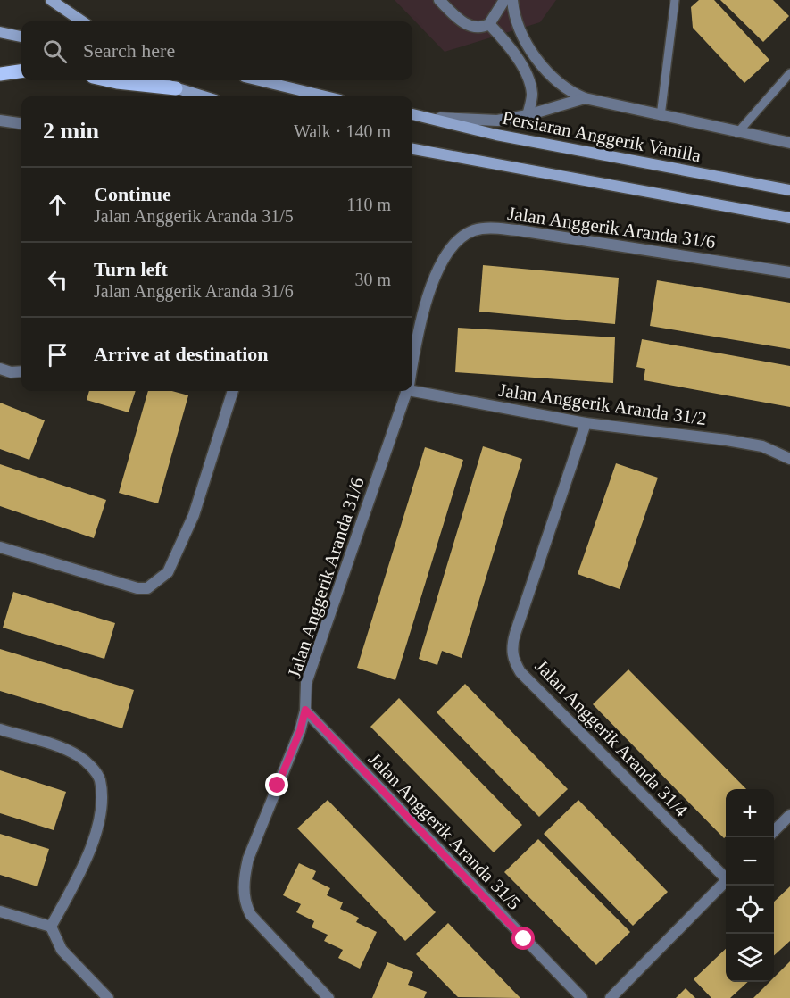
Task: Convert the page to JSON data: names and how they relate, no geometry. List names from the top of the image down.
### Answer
{
  "streets": {
    "main road": ["Persiaran Anggerik Vanilla"],
    "street": [
      "Jalan Anggerik Aranda 31/6",
      "Jalan Anggerik Aranda 31/2",
      "Jalan Anggerik Aranda 31/4",
      "Jalan Anggerik Aranda 31/5"
    ]
  },
  "crossings": [
    ["Jalan Anggerik Aranda 31/6", "Jalan Anggerik Aranda 31/5"],
    ["Jalan Anggerik Aranda 31/2", "Jalan Anggerik Aranda 31/4"]
  ],
  "page": {
    "search": "Search here",
    "heading": ["2 min", "Walk · 140 m"],
    "list": [
      ["Continue", "Jalan Anggerik Aranda 31/5", "110 m"],
      ["Turn left", "Jalan Anggerik Aranda 31/6", "30 m"],
      "Arrive at destination"
    ],
    "map_buttons": ["+", "−"]
  }
}
